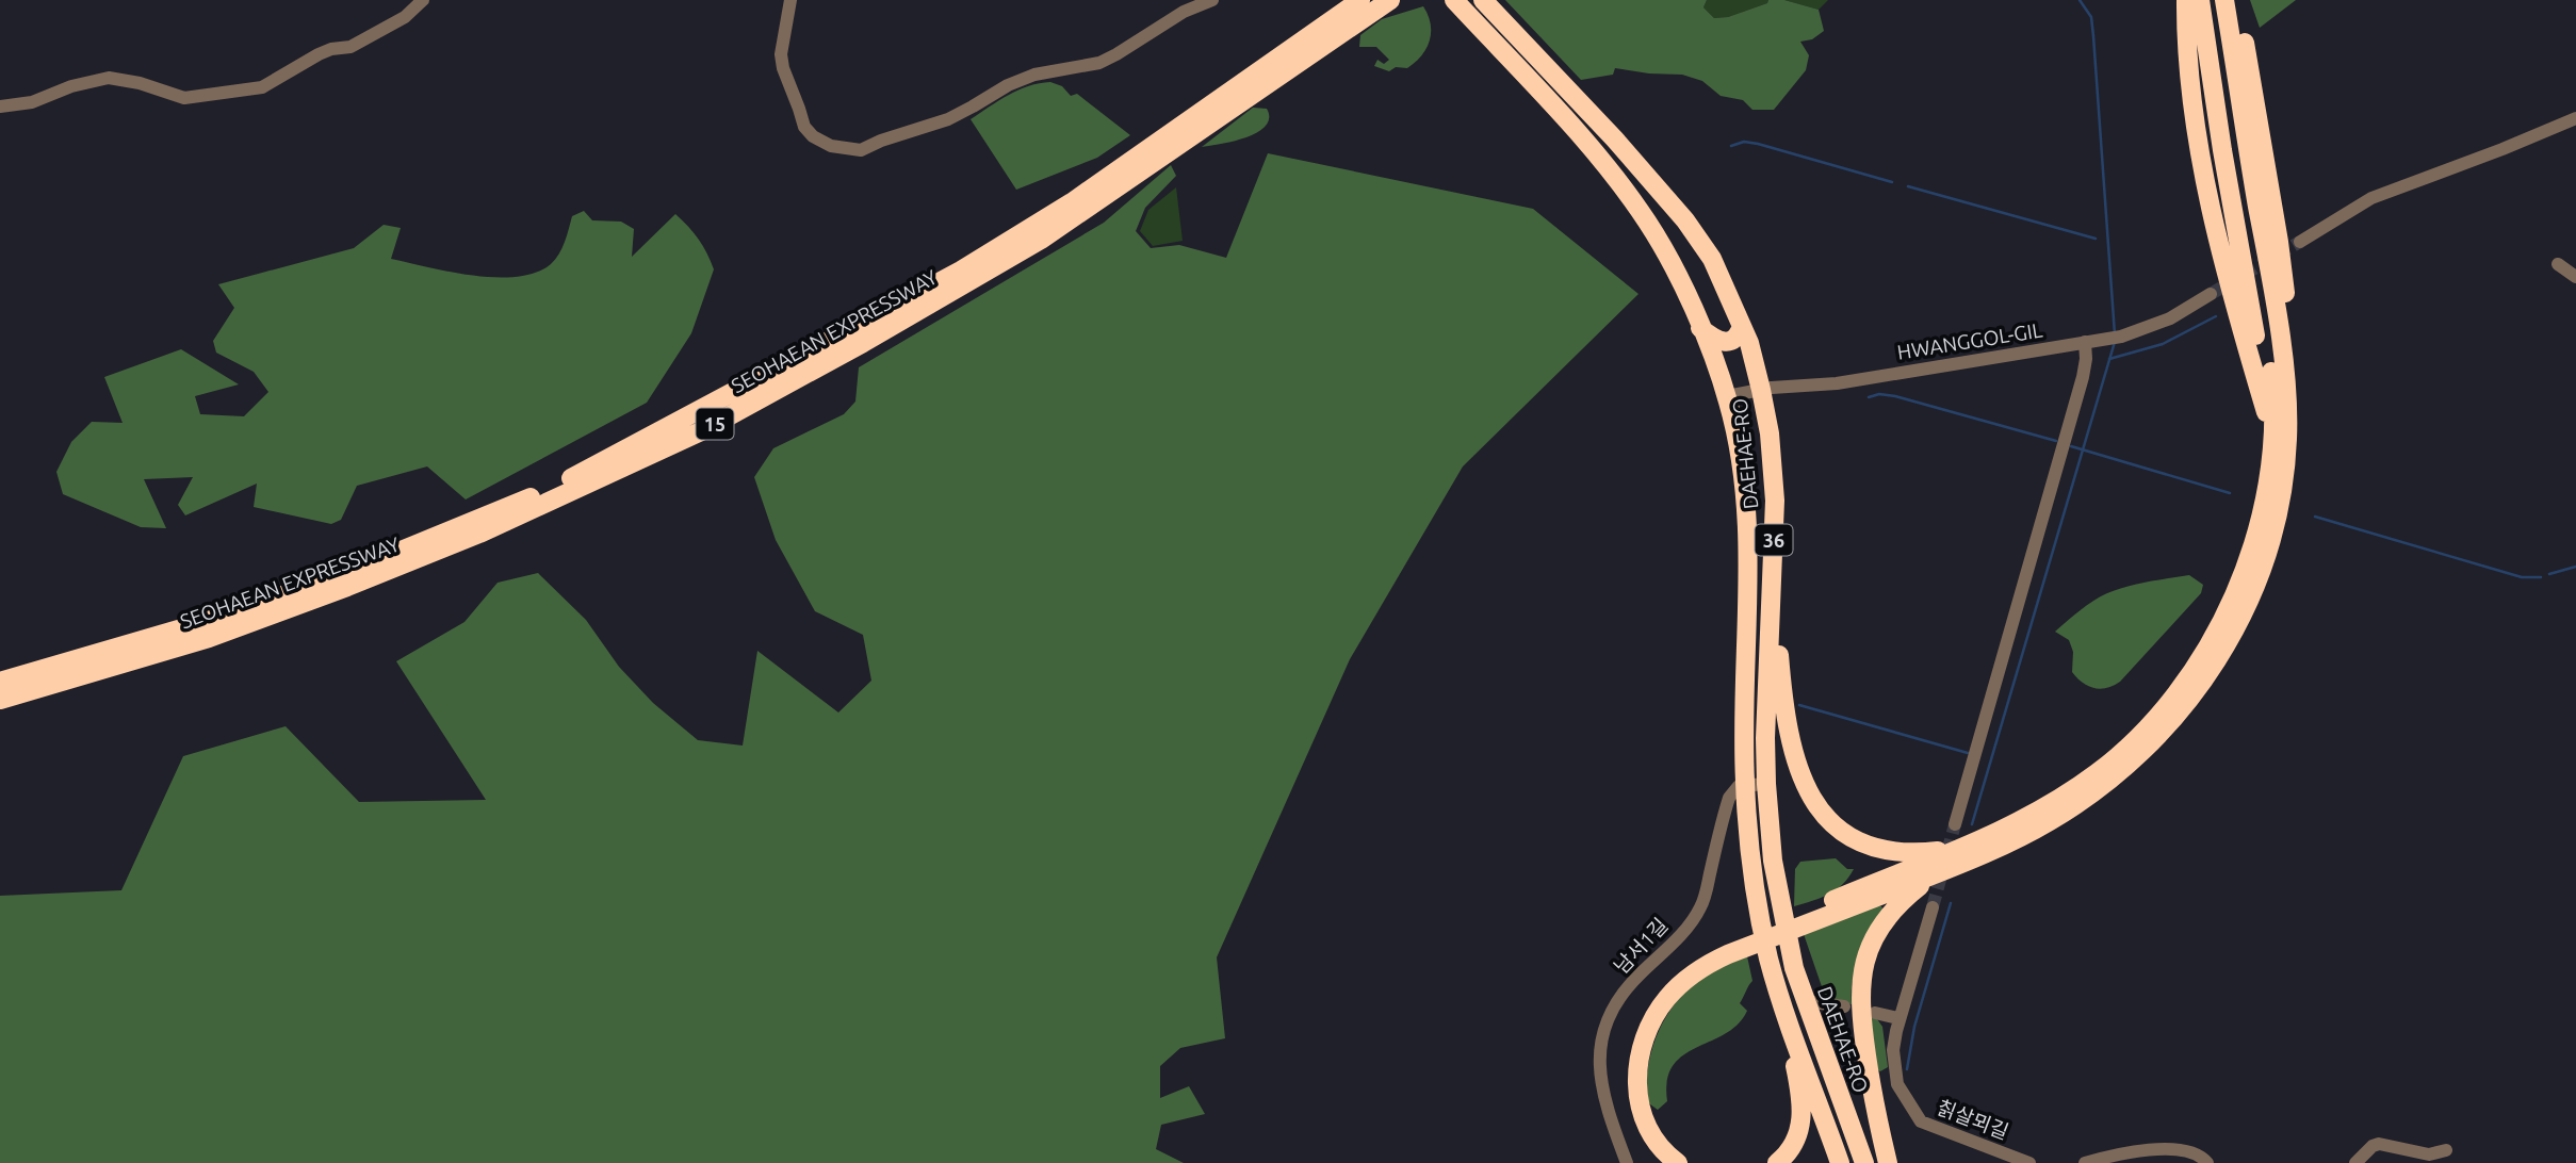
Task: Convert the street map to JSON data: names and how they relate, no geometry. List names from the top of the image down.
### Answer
{
  "streets": {
    "highway": [
      "SEOHAEAN EXPRESSWAY",
      "15",
      "DAEHAE-RO",
      "36"
    ],
    "street": ["HWANGGOL-GIL", "남서1길", "칡살뫼길"]
  },
  "crossings": [
    ["HWANGGOL-GIL", "DAEHAE-RO"],
    ["DAEHAE-RO", "남서1길"]
  ]
}
